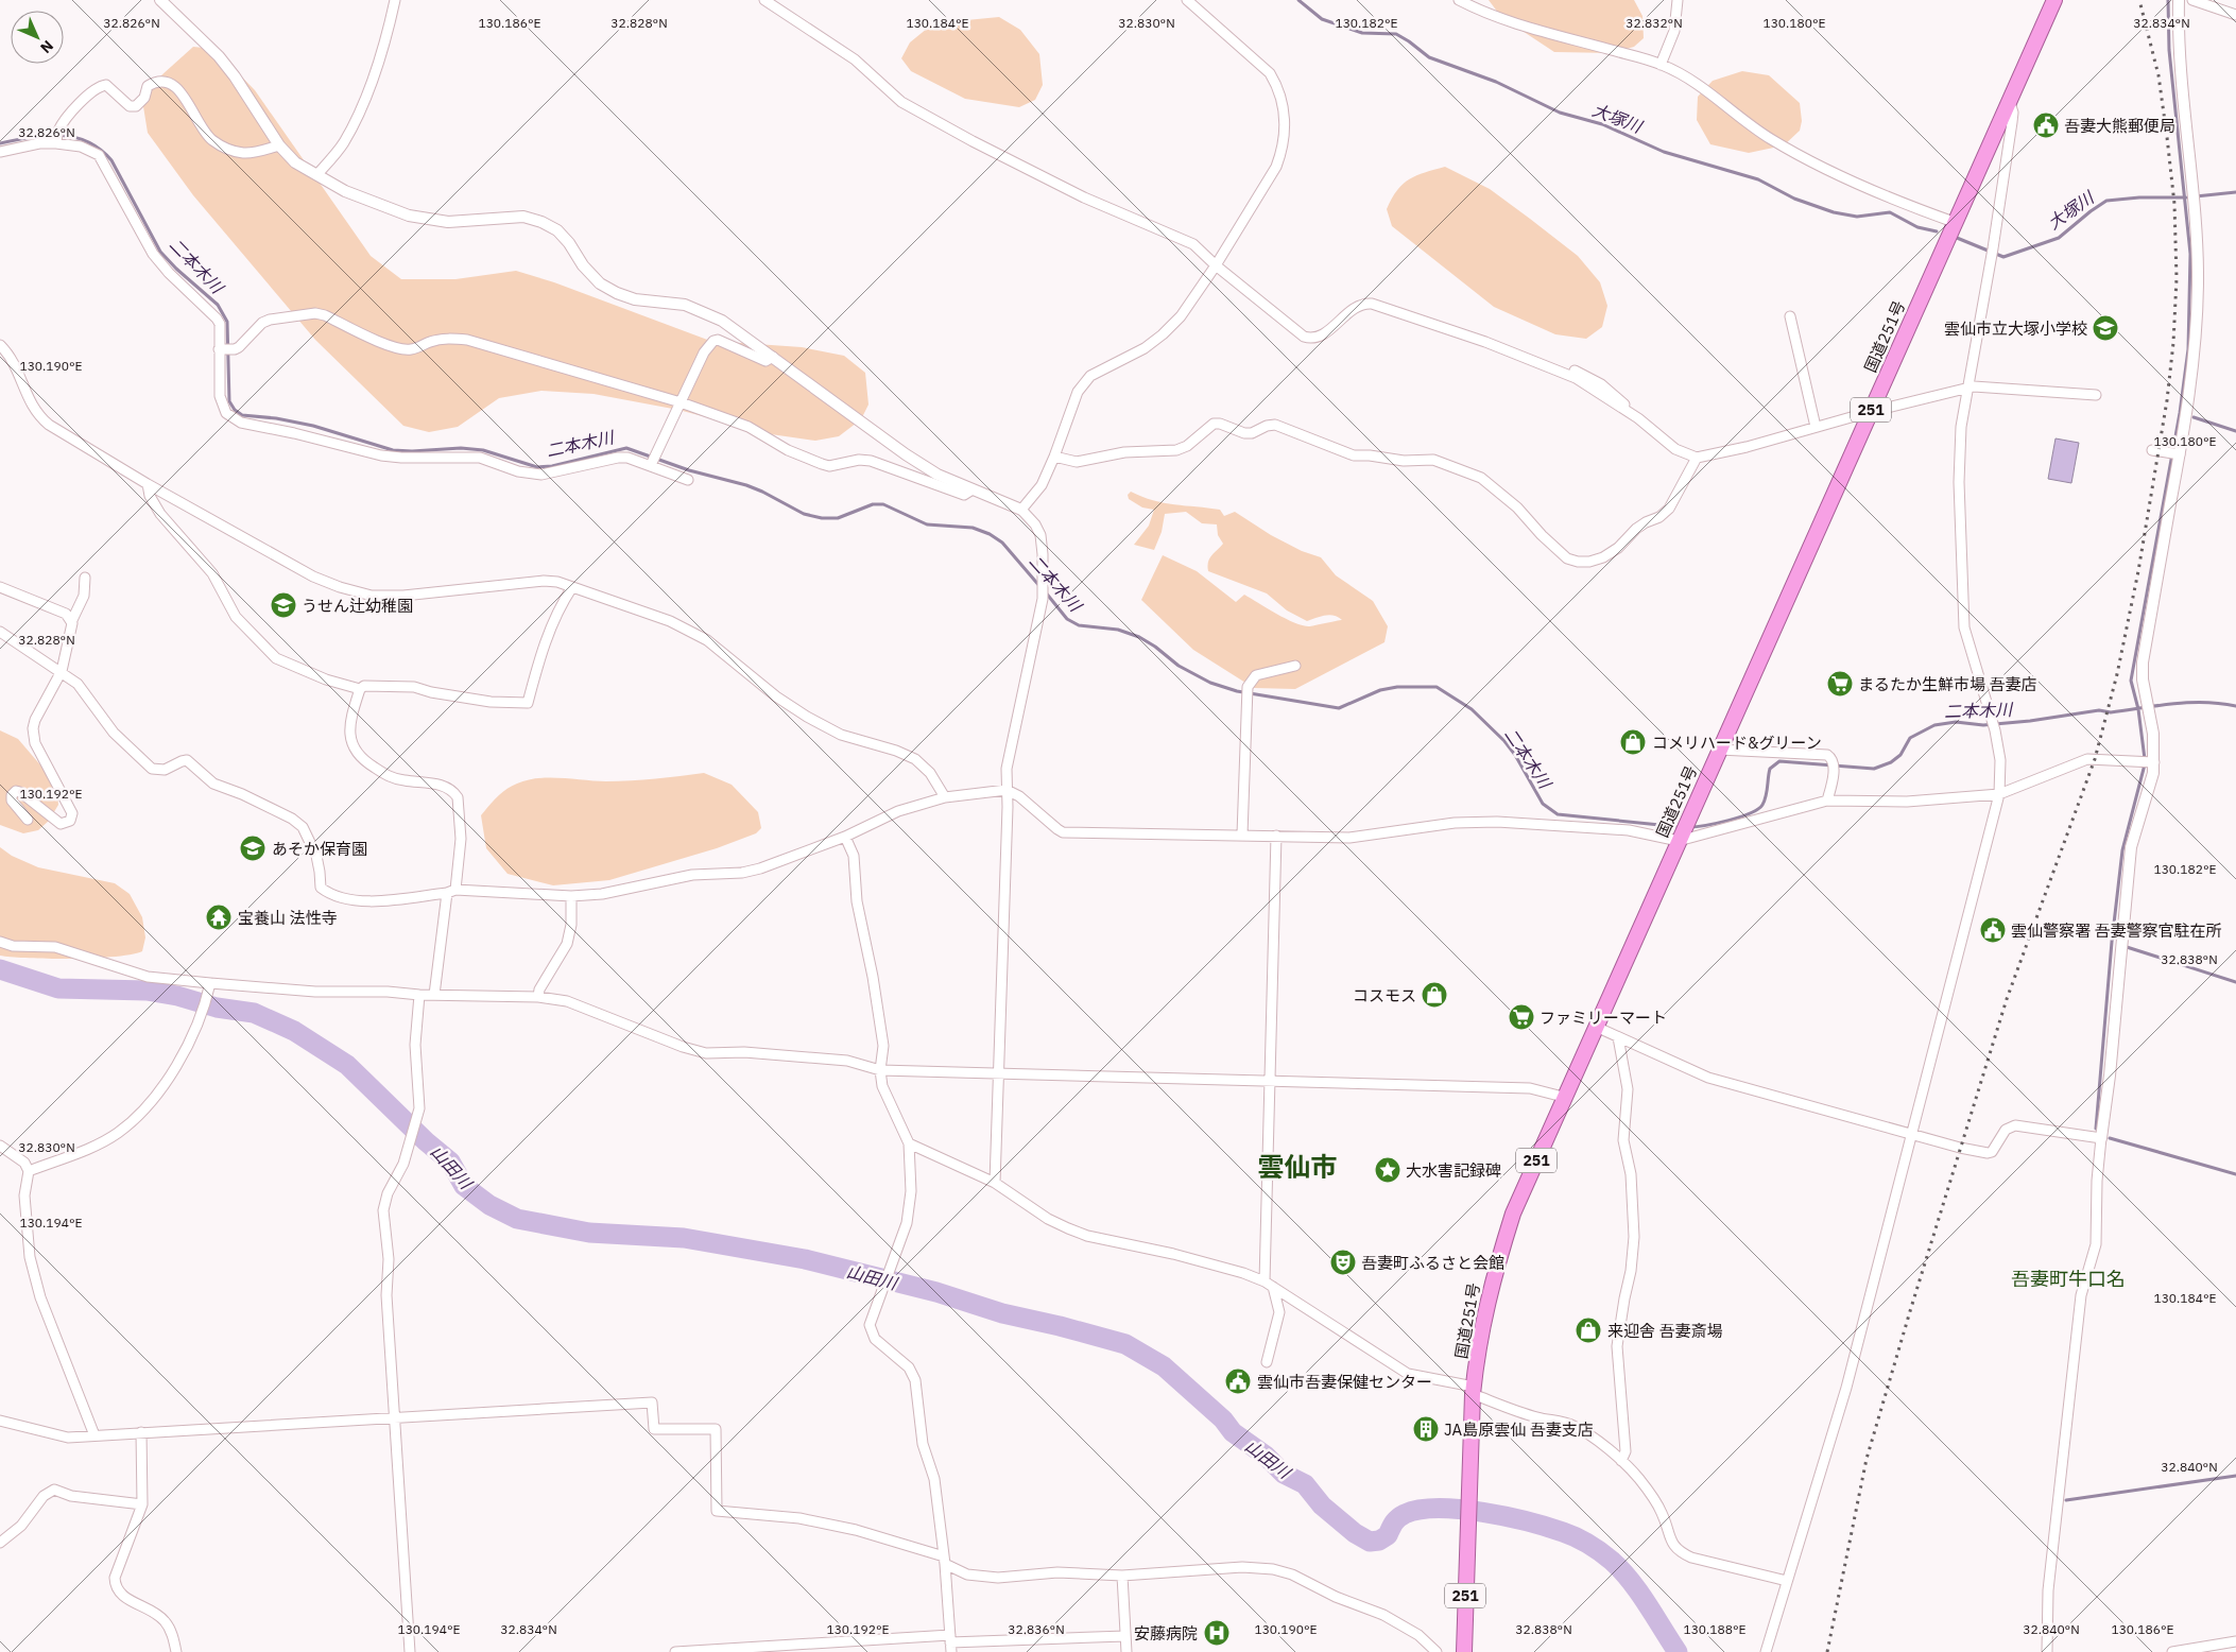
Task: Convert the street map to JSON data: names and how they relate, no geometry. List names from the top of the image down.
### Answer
{
  "streets": {
    "highway": ["国道251号", "251"]
  },
  "districts": ["雲仙市", "吾妻町牛口名"],
  "water": ["大塚川", "二本木川", "山田川"],
  "places": {
    "public building": ["吾妻大熊郵便局", "雲仙警察署 吾妻警察官駐在所", "雲仙市吾妻保健センター"],
    "school or university": ["雲仙市立大塚小学校", "うせん辻幼稚園", "あそか保育園"],
    "supermarket": ["まるたか生鮮市場 吾妻店", "ファミリーマート"],
    "shop": ["コメリハード&グリーン", "コスモス", "来迎舎 吾妻斎場"],
    "temple": ["宝養山 法性寺"],
    "place": ["大水害記録碑"],
    "theatre": ["吾妻町ふるさと会館"],
    "building": ["JA島原雲仙 吾妻支店"],
    "hospital": ["安藤病院"]
  },
  "north": "bottom right",
  "coordinates": [
    "32.826°N",
    "130.186°E",
    "32.828°N",
    "130.184°E",
    "32.830°N",
    "130.182°E",
    "32.832°N",
    "130.180°E",
    "32.834°N",
    "130.190°E",
    "130.192°E",
    "32.838°N",
    "130.194°E",
    "32.840°N",
    "32.836°N",
    "130.188°E"
  ]
}
